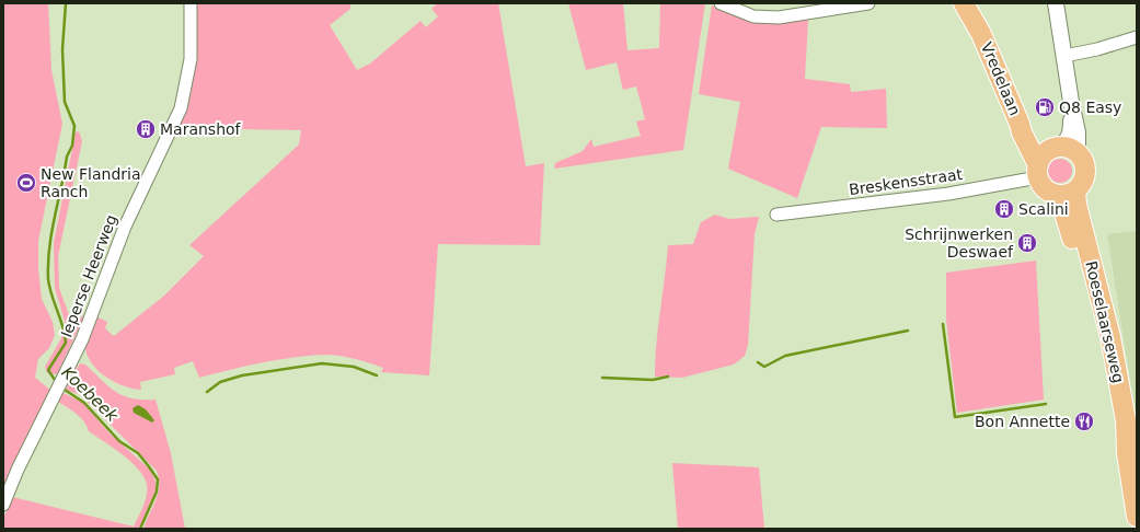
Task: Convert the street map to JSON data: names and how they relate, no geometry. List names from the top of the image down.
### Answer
{
  "streets": {
    "main road": ["Vredelaan", "Roeselaarseweg"],
    "street": ["Breskensstraat", "Ieperse Heerweg"]
  },
  "crossings": [
    ["Vredelaan", "Breskensstraat"],
    ["Vredelaan", "Roeselaarseweg"],
    ["Breskensstraat", "Roeselaarseweg"]
  ],
  "water": ["Koebeek"],
  "places": {
    "fuel station": ["Q8 Easy"],
    "building": ["Maranshof", "Scalini", "Schrijnwerken Deswaef"],
    "sports": ["New Flandria Ranch"],
    "restaurant": ["Bon Annette"]
  }
}
